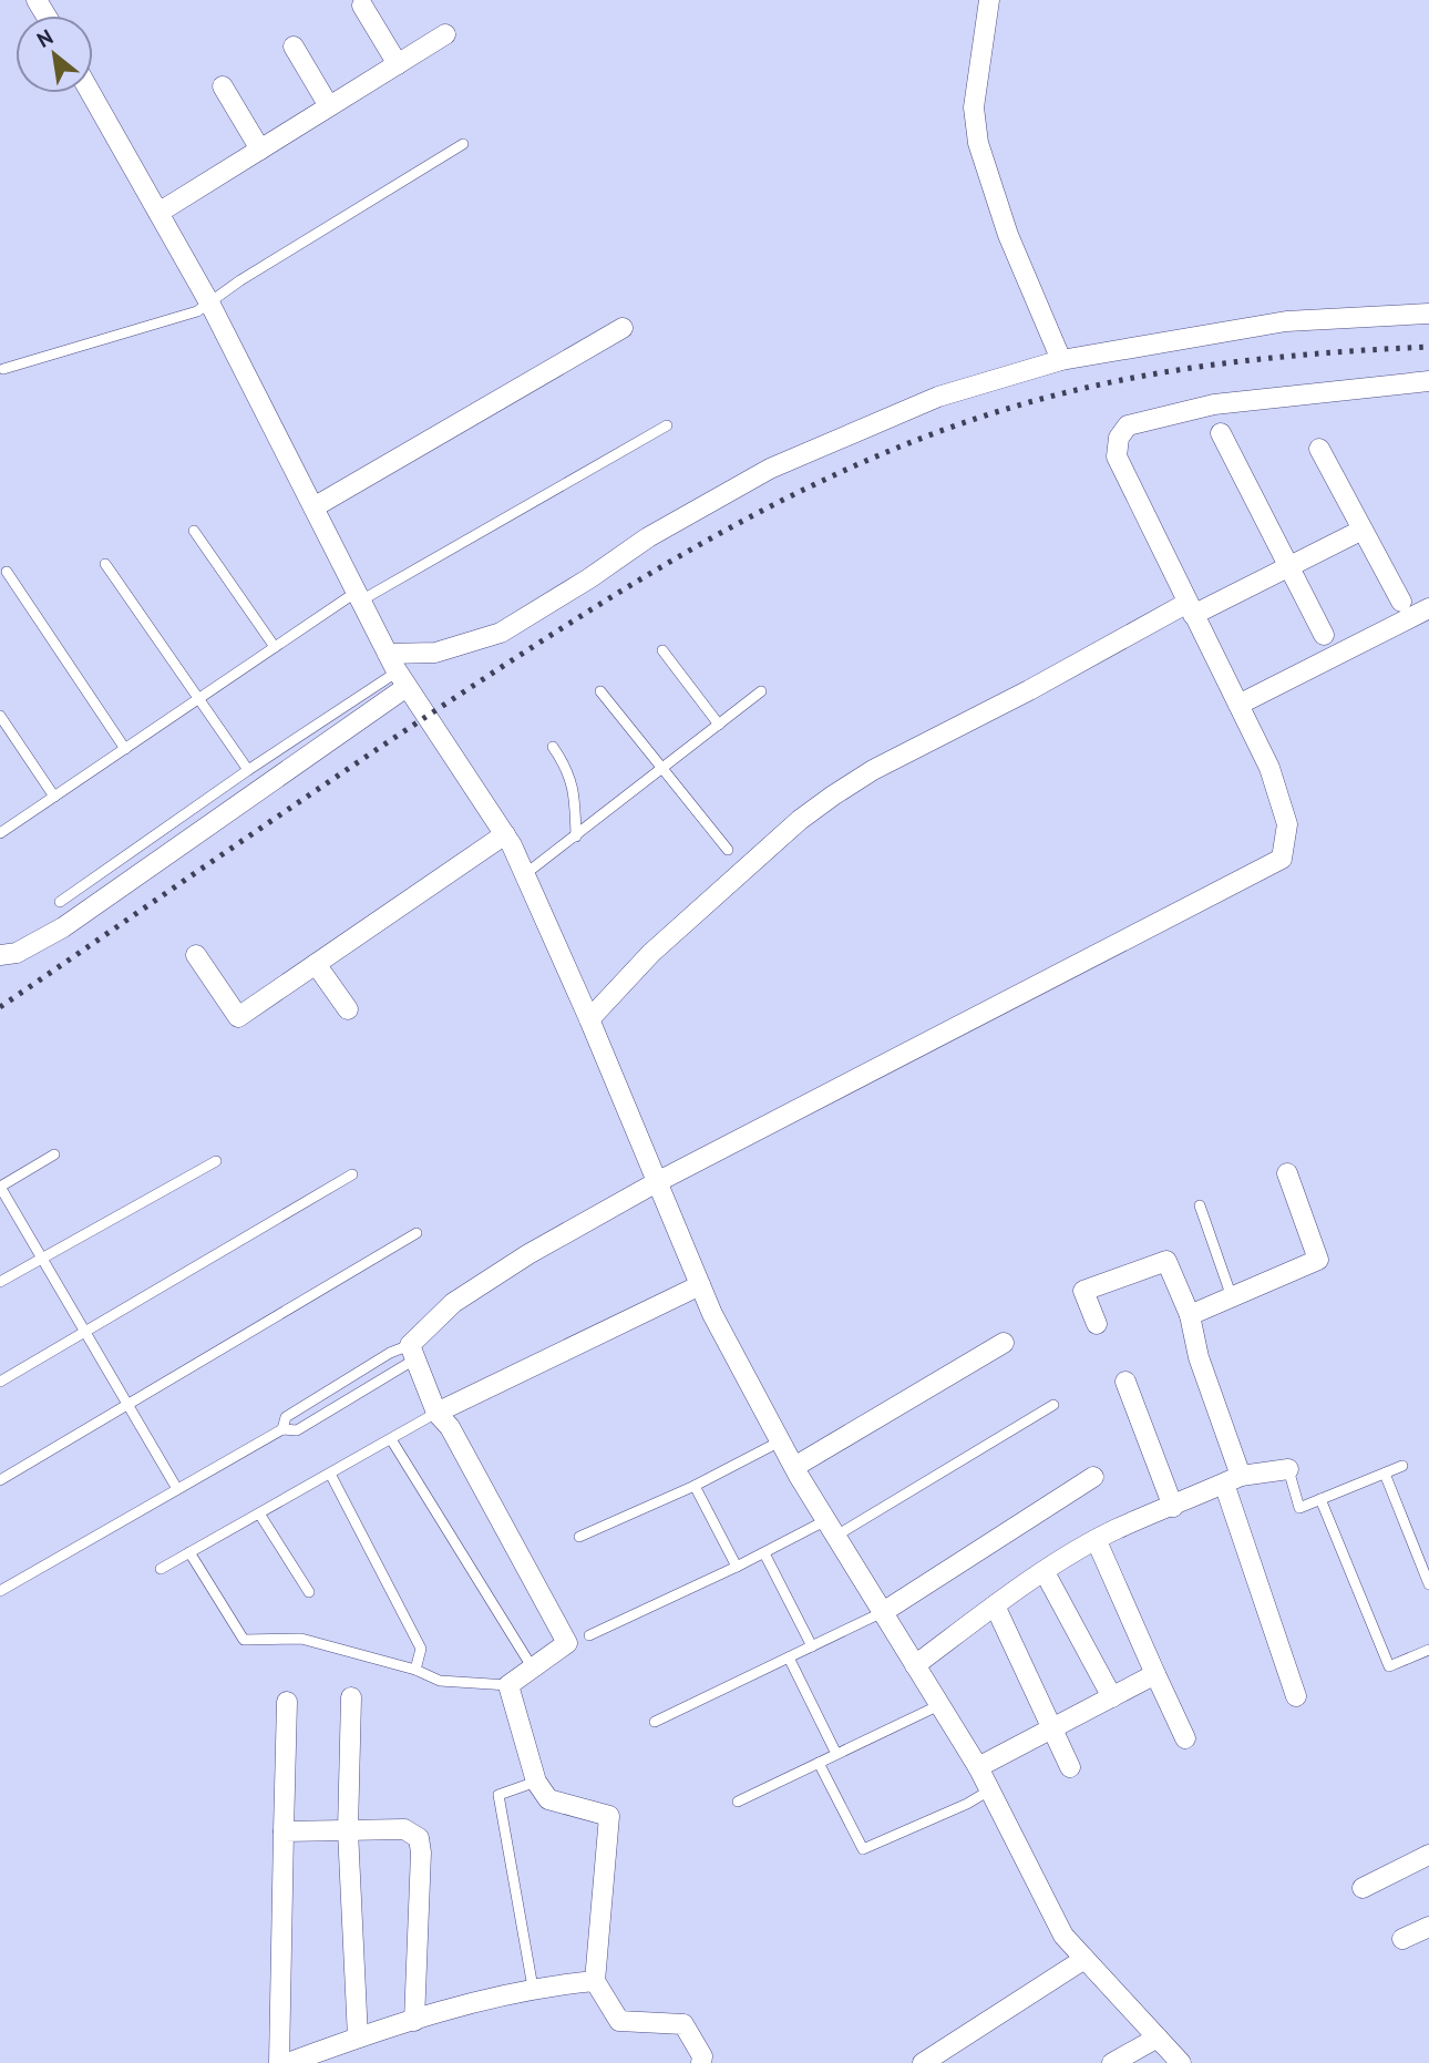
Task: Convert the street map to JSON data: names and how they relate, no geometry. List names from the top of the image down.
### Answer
{
  "north": "top left"
}
